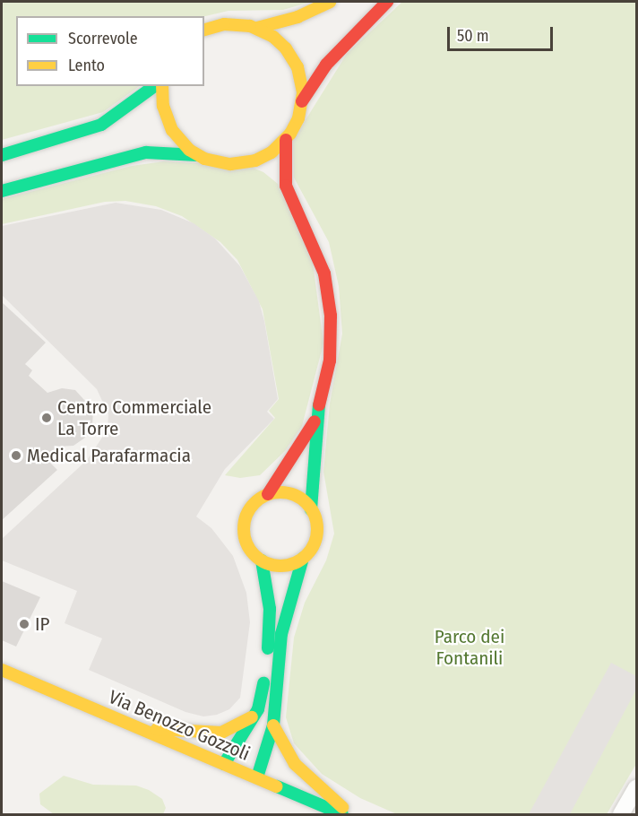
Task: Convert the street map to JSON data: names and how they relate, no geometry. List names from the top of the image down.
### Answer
{
  "streets": {
    "street": ["Via Benozzo Gozzoli"]
  },
  "parks": ["Parco dei Fontanili"],
  "places": ["Centro Commerciale La Torre", "Medical Parafarmacia", "IP"],
  "legend": ["Scorrevole", "Lento"],
  "scale_bar": "50 m"
}
